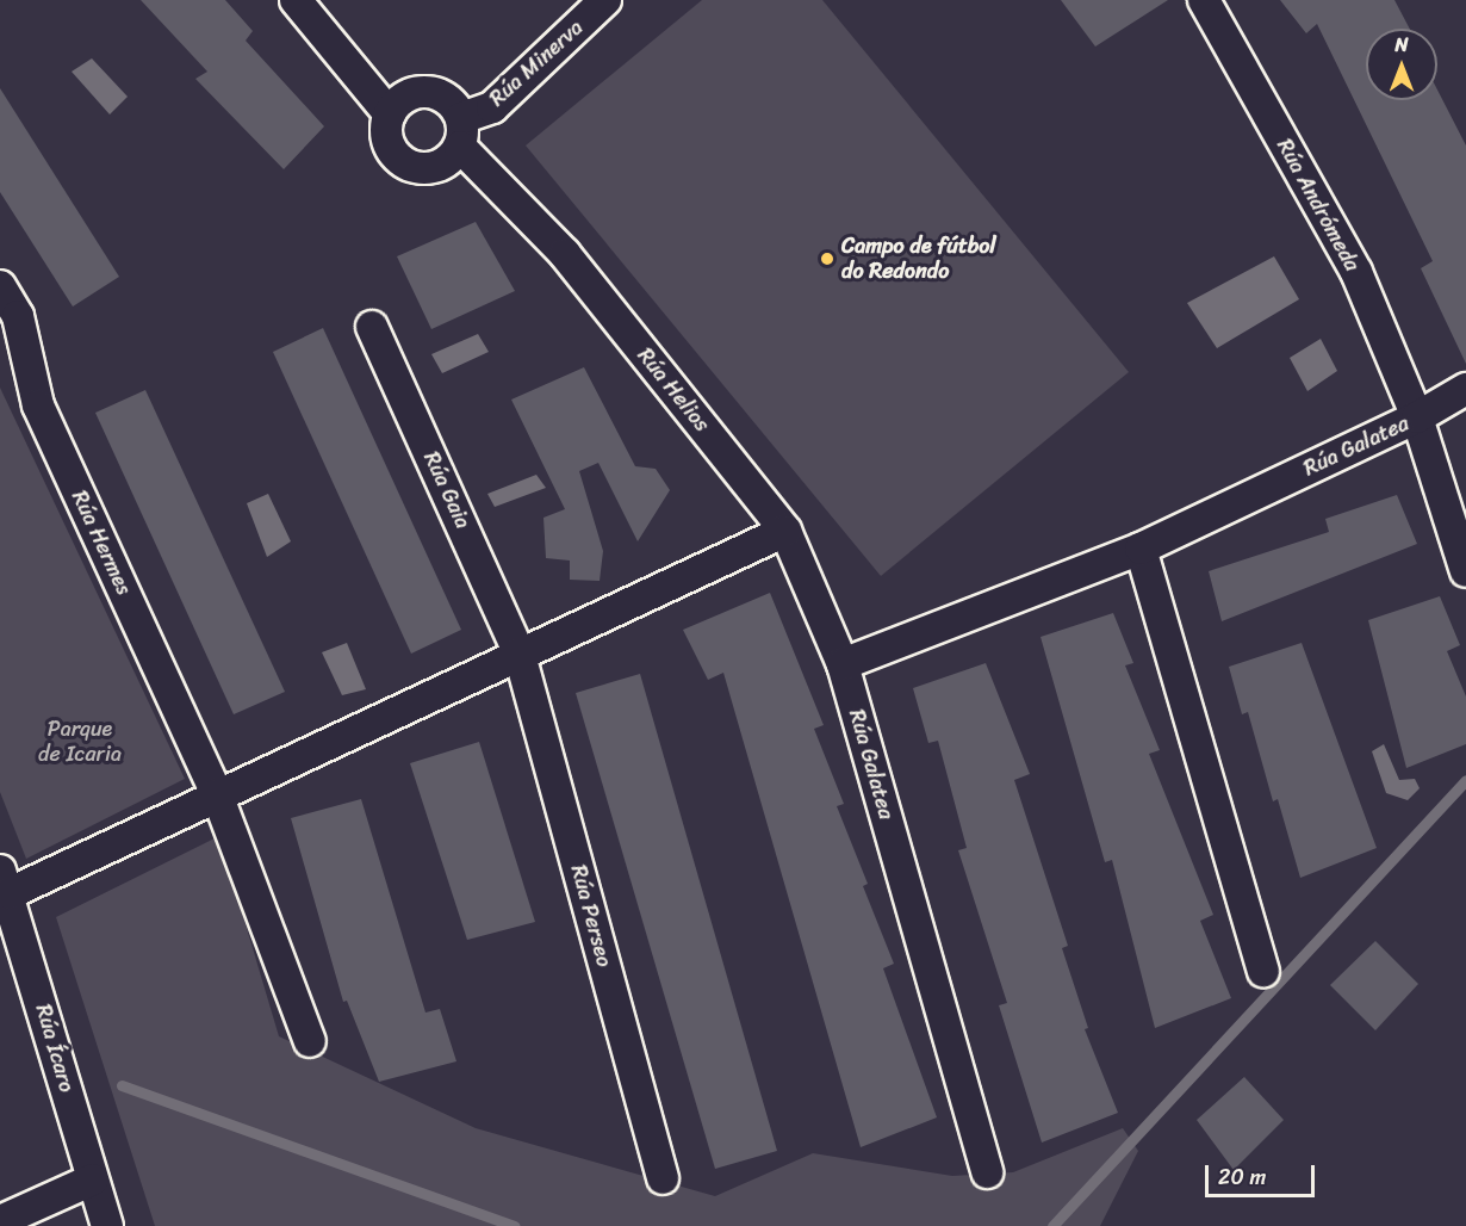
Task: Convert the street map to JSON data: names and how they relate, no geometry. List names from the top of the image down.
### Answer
{
  "streets": {
    "street": [
      "Rúa Minerva",
      "Rúa Andrómeda",
      "Rúa Helios",
      "Rúa Galatea",
      "Rúa Gaia",
      "Rúa Hermes",
      "Rúa Perseo",
      "Rúa Ícaro"
    ]
  },
  "crossings": [
    ["Rúa Minerva", "Rúa Helios"],
    ["Rúa Andrómeda", "Rúa Galatea"],
    ["Rúa Helios", "Rúa Galatea"],
    ["Rúa Gaia", "Rúa Perseo"]
  ],
  "parks": ["Parque de Icaria"],
  "places": ["Campo de fútbol do Redondo"],
  "scale_bar": "20 m",
  "north": "top"
}
